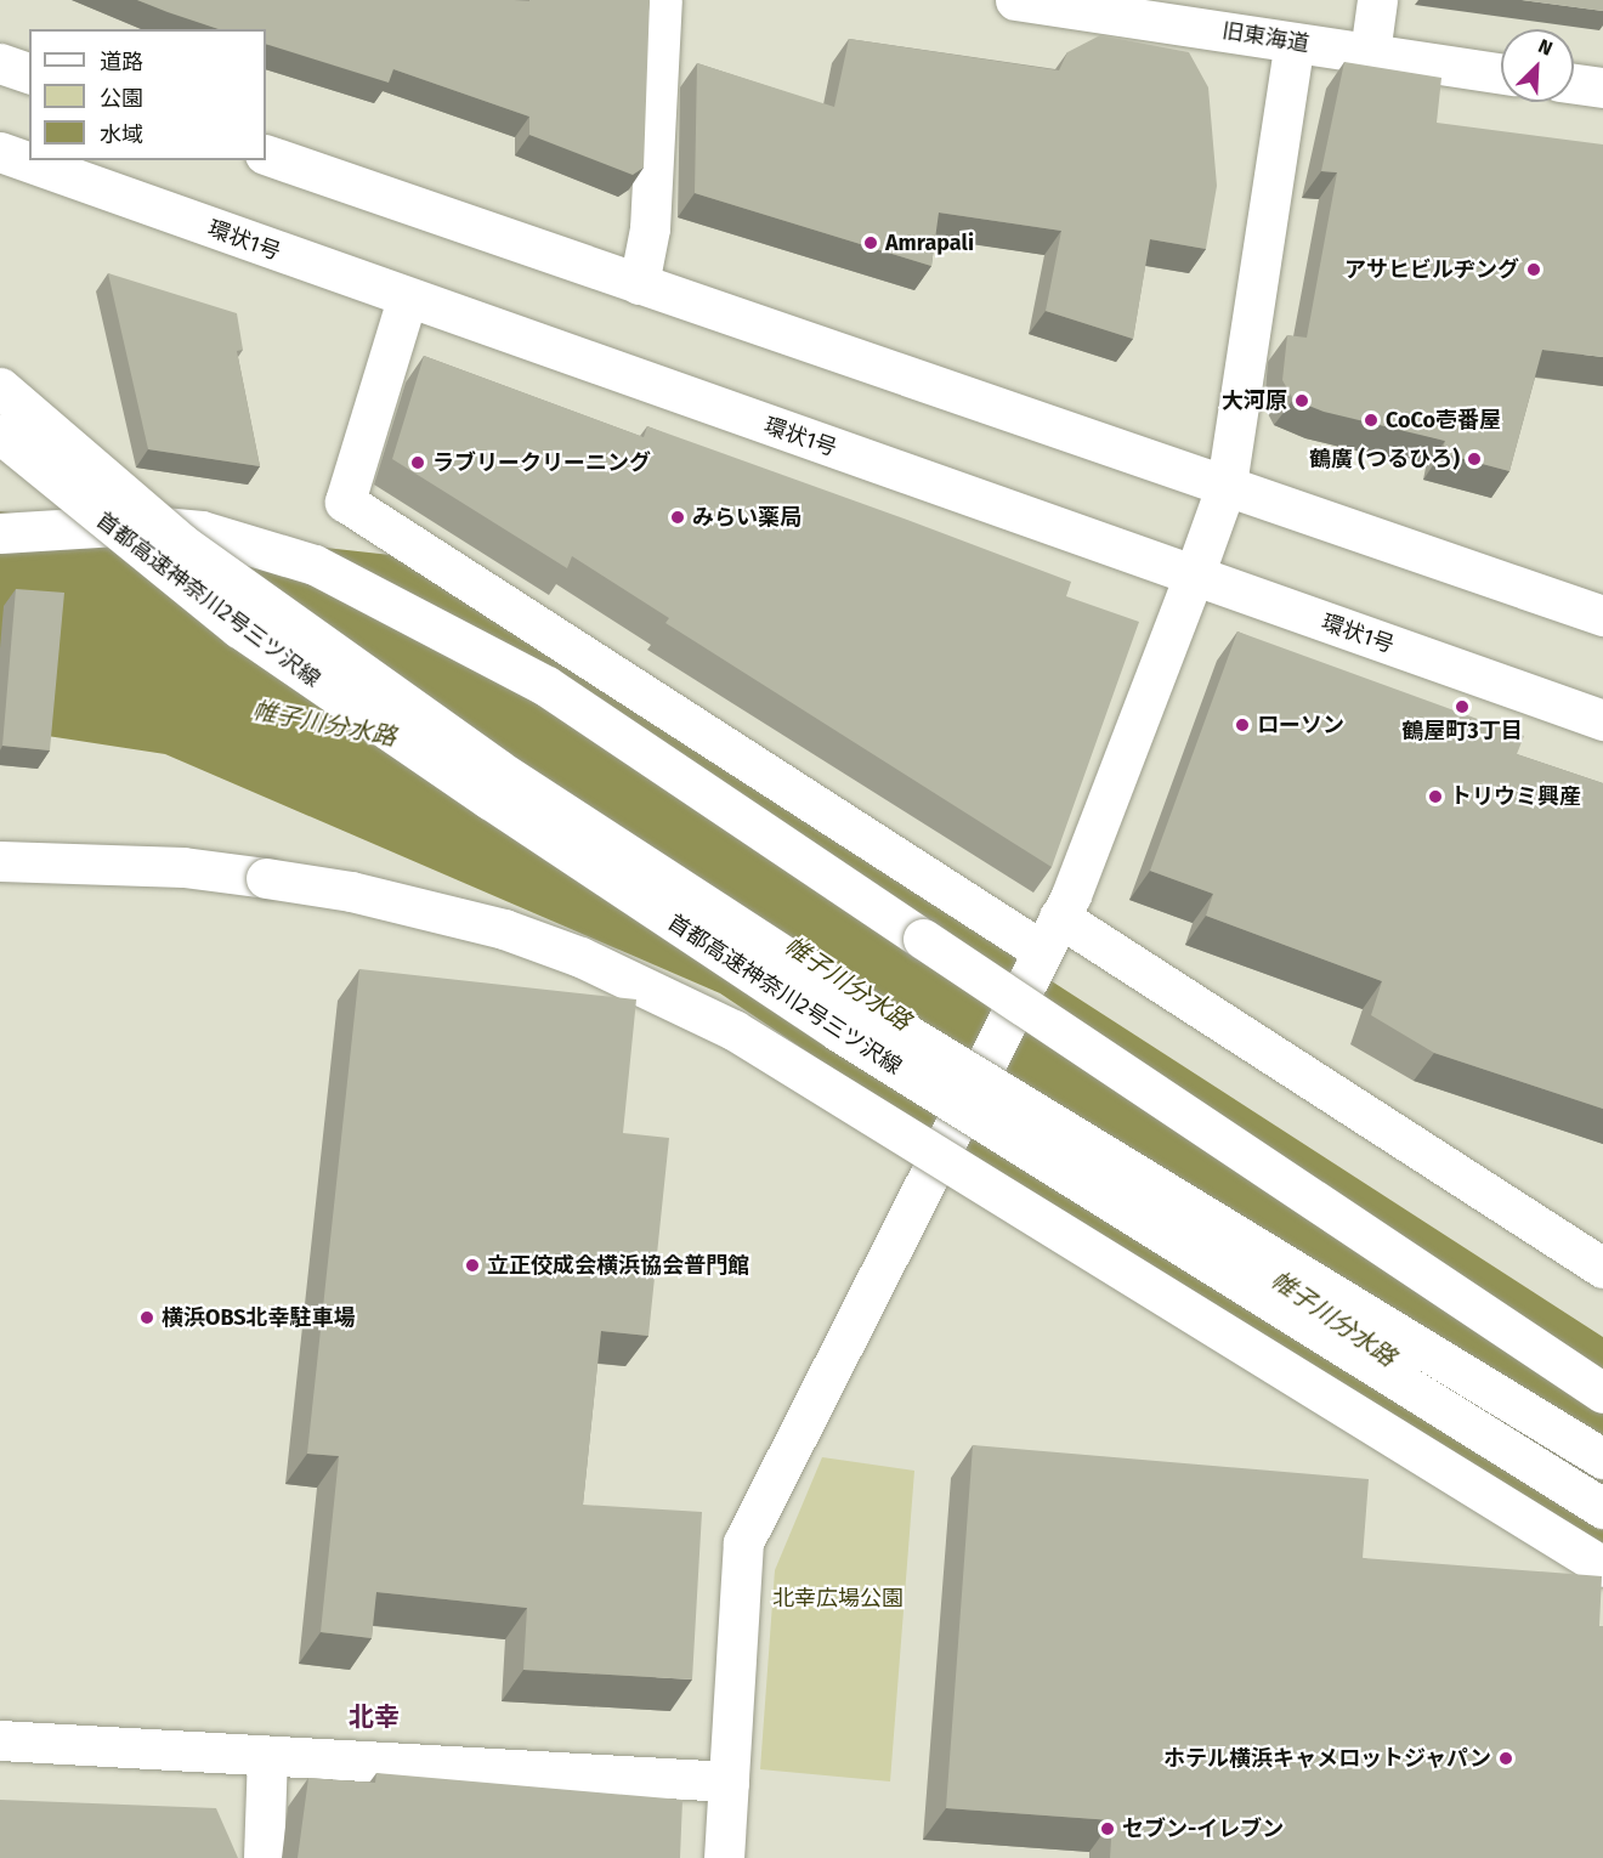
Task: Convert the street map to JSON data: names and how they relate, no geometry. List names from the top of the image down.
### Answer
{
  "streets": {
    "main road": ["旧東海道", "環状1号", "首都高速神奈川2号三ツ沢線"]
  },
  "districts": ["北幸"],
  "water": ["帷子川分水路"],
  "parks": ["北幸広場公園"],
  "places": [
    "Amrapali",
    "アサヒビルヂング",
    "大河原",
    "CoCo壱番屋",
    "鶴廣 (つるひろ)",
    "ラブリークリーニング",
    "みらい薬局",
    "鶴屋町3丁目",
    "ローソン",
    "トリウミ興産",
    "立正佼成会横浜協会普門館",
    "横浜OBS北幸駐車場",
    "ホテル横浜キャメロットジャパン",
    "セブン-イレブン"
  ],
  "legend": ["道路", "公園", "水域"],
  "north": "top right"
}
